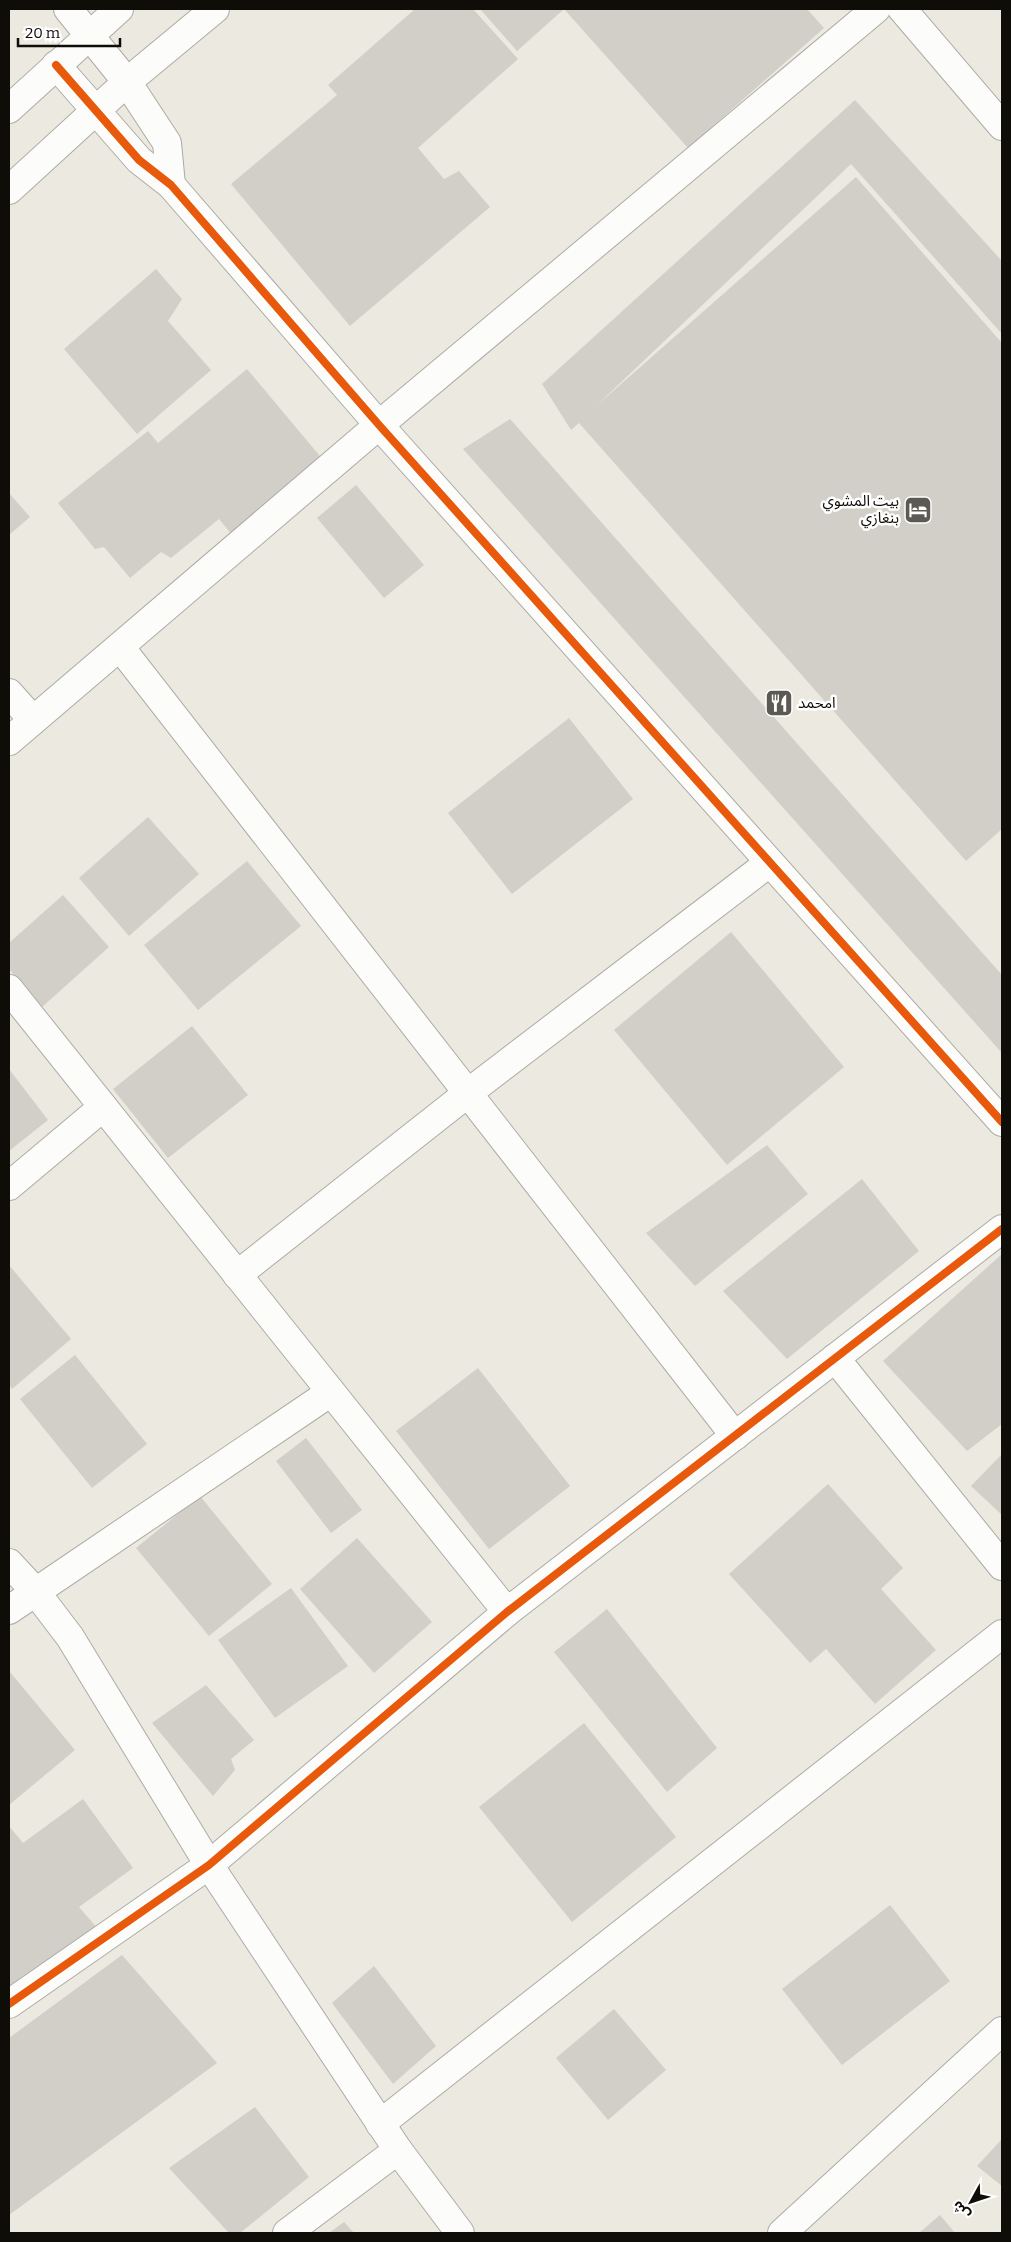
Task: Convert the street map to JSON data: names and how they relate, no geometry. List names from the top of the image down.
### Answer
{
  "places": {
    "hotel": ["بيت المشوي بنغازي"],
    "restaurant": ["امحمد"]
  },
  "scale_bar": "20 m",
  "north": "bottom left"
}
